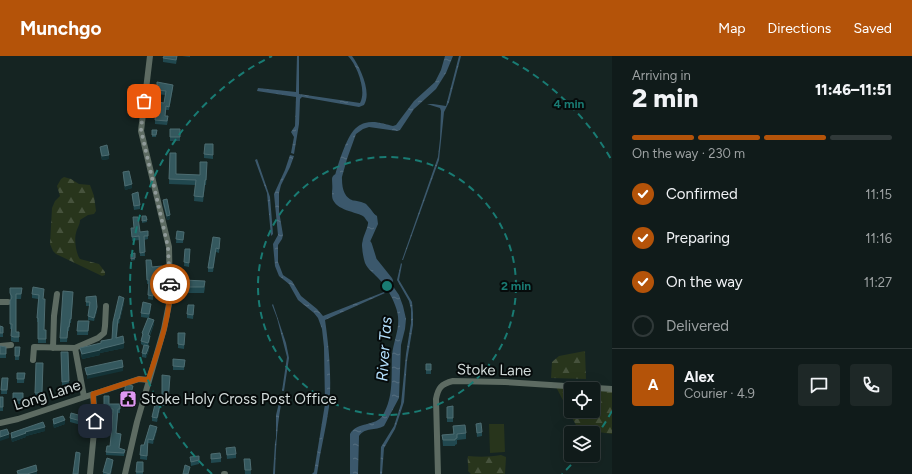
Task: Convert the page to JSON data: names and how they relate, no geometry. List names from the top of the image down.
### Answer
{
  "streets": {
    "street": ["Stoke Lane", "Long Lane"]
  },
  "water": ["River Tas"],
  "places": {
    "public building": ["Stoke Holy Cross Post Office"]
  },
  "page": {
    "header": "Munchgo",
    "nav": ["Map", "Directions", "Saved"],
    "heading": ["2 min", "Arriving in", "11:46–11:51"],
    "panel": ["Alex", "Courier · 4.9"],
    "bar": "On the way · 230 m",
    "list": [
      ["Confirmed", "11:15"],
      ["Preparing", "11:16"],
      ["On the way", "11:27"],
      "Delivered"
    ],
    "round": "A"
  },
  "rings": ["4 min", "2 min"]
}
